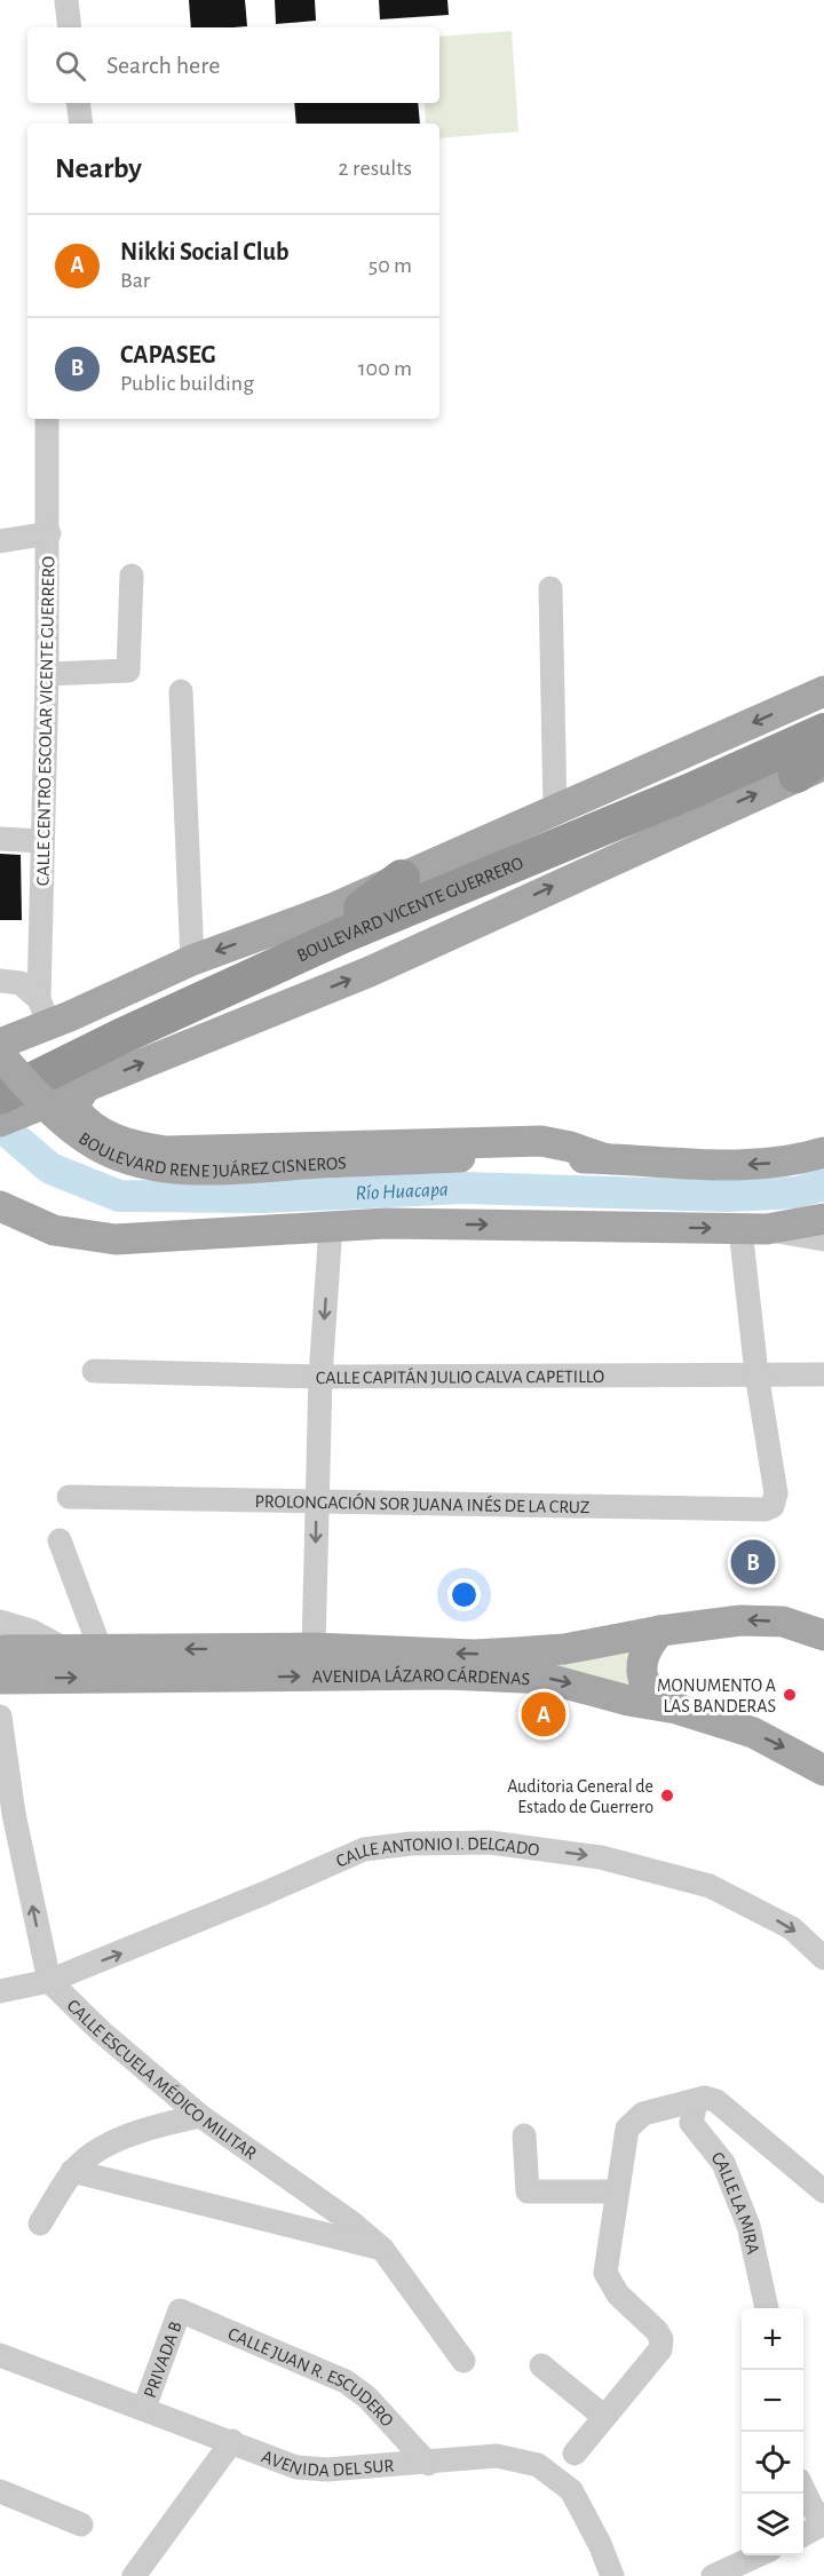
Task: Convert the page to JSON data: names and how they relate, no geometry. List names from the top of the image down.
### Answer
{
  "streets": {
    "highway": ["BOULEVARD VICENTE GUERRERO"],
    "main road": ["BOULEVARD RENE JUÁREZ CISNEROS", "AVENIDA LÁZARO CÁRDENAS"],
    "street": [
      "CALLE CENTRO ESCOLAR VICENTE GUERRERO",
      "CALLE CAPITÁN JULIO CALVA CAPETILLO",
      "PROLONGACIÓN SOR JUANA INÉS DE LA CRUZ",
      "CALLE ANTONIO I. DELGADO",
      "CALLE ESCUELA MÉDICO MILITAR",
      "CALLE LA MIRA",
      "PRIVADA B",
      "CALLE JUAN R. ESCUDERO",
      "AVENIDA DEL SUR"
    ]
  },
  "crossings": [
    ["CALLE CENTRO ESCOLAR VICENTE GUERRERO", "BOULEVARD VICENTE GUERRERO"],
    ["CALLE CENTRO ESCOLAR VICENTE GUERRERO", "BOULEVARD RENE JUÁREZ CISNEROS"],
    ["BOULEVARD VICENTE GUERRERO", "BOULEVARD RENE JUÁREZ CISNEROS"],
    ["CALLE CAPITÁN JULIO CALVA CAPETILLO", "PROLONGACIÓN SOR JUANA INÉS DE LA CRUZ"],
    ["CALLE ANTONIO I. DELGADO", "CALLE ESCUELA MÉDICO MILITAR"],
    ["PRIVADA B", "CALLE JUAN R. ESCUDERO"],
    ["PRIVADA B", "AVENIDA DEL SUR"],
    ["CALLE JUAN R. ESCUDERO", "AVENIDA DEL SUR"]
  ],
  "one_way": ["CALLE ANTONIO I. DELGADO"],
  "water": ["Río Huacapa"],
  "places": ["MONUMENTO A LAS BANDERAS", "Auditoria General de Estado de Guerrero"],
  "page": {
    "search": "Search here",
    "heading": ["Nearby", "2 results"],
    "list": [
      {
        "mark": "A",
        "name": "Nikki Social Club",
        "note": "Bar",
        "value": "50 m"
      },
      {
        "mark": "B",
        "name": "CAPASEG",
        "note": "Public building",
        "value": "100 m"
      }
    ],
    "pins": ["B", "A"],
    "map_buttons": ["+", "−"]
  }
}
